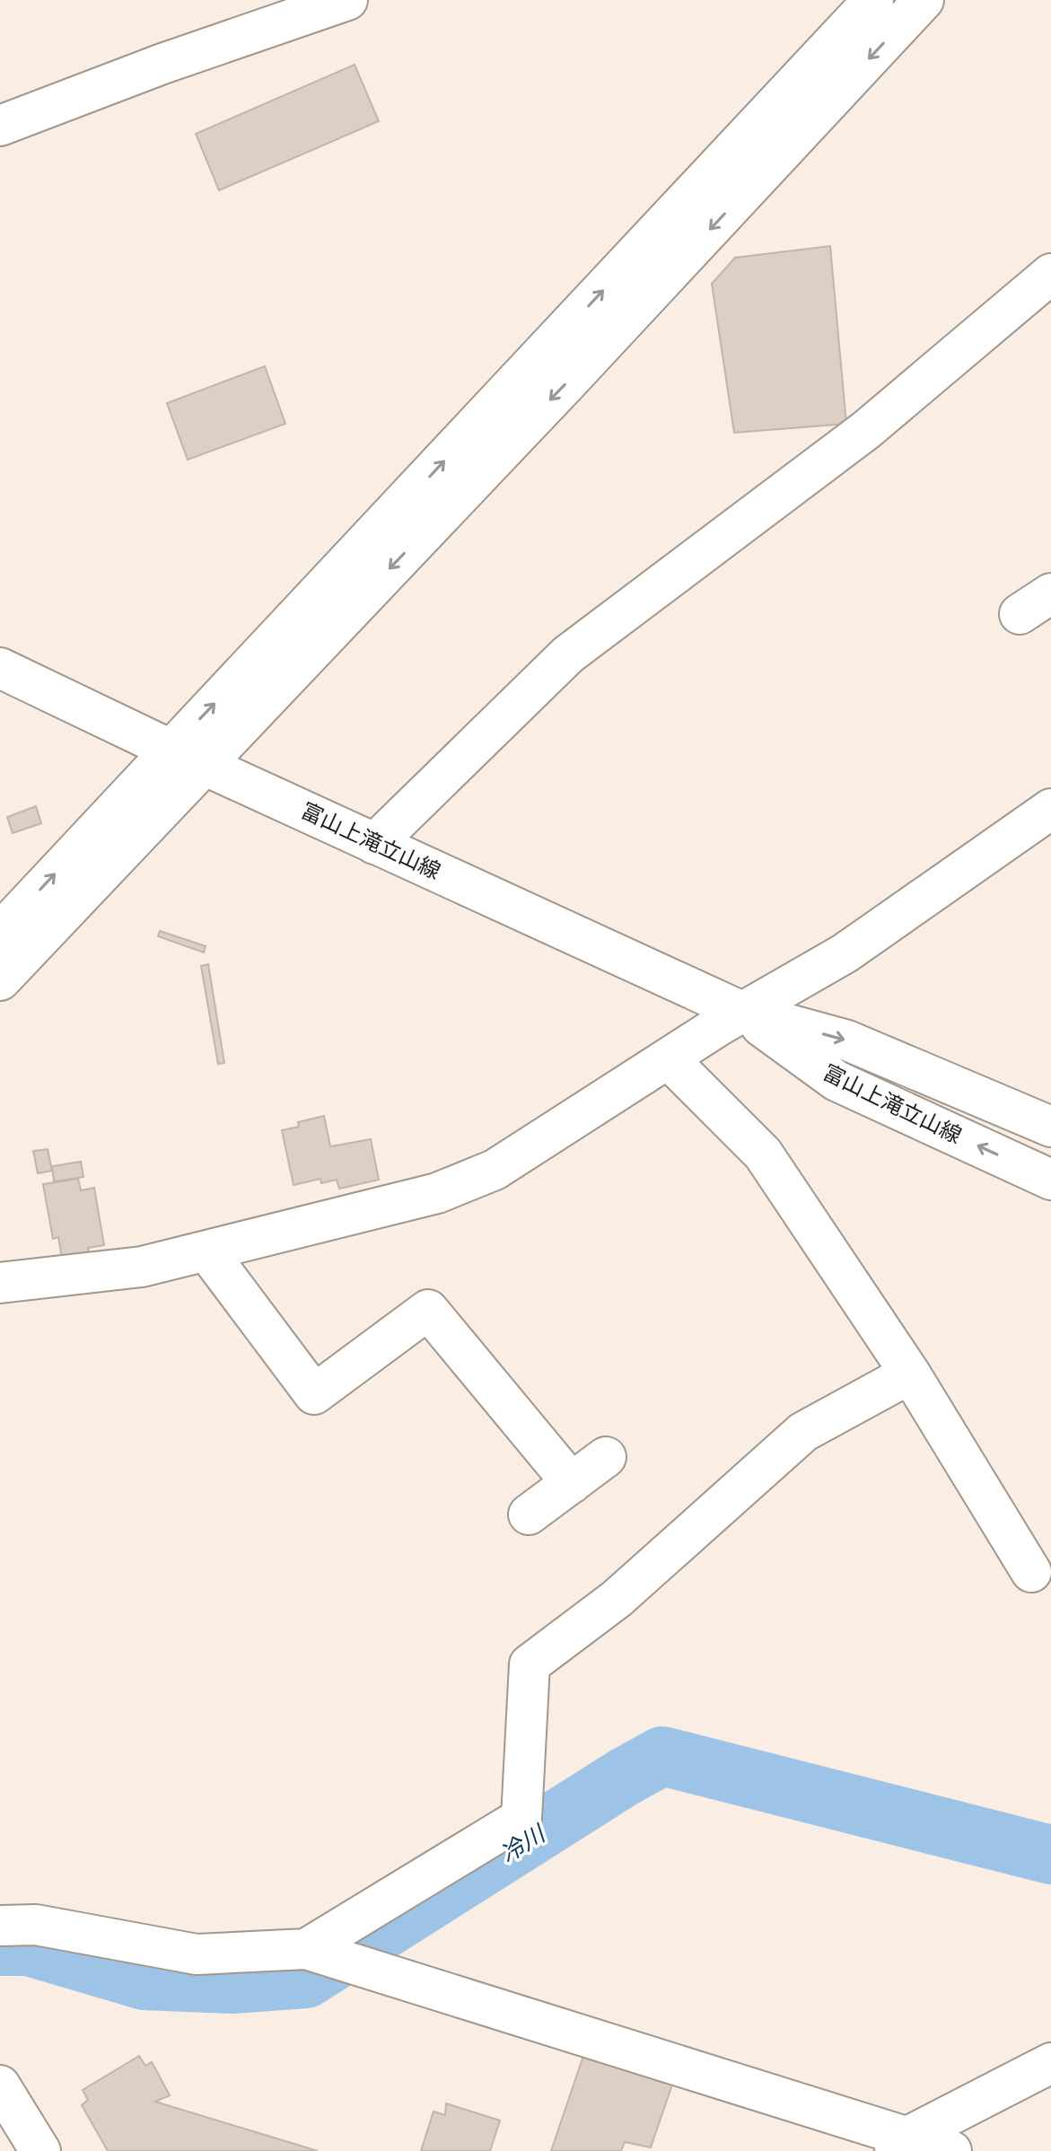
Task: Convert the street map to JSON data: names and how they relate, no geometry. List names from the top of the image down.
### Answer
{
  "streets": {
    "street": ["富山上滝立山線"]
  },
  "water": ["冷川"]
}
